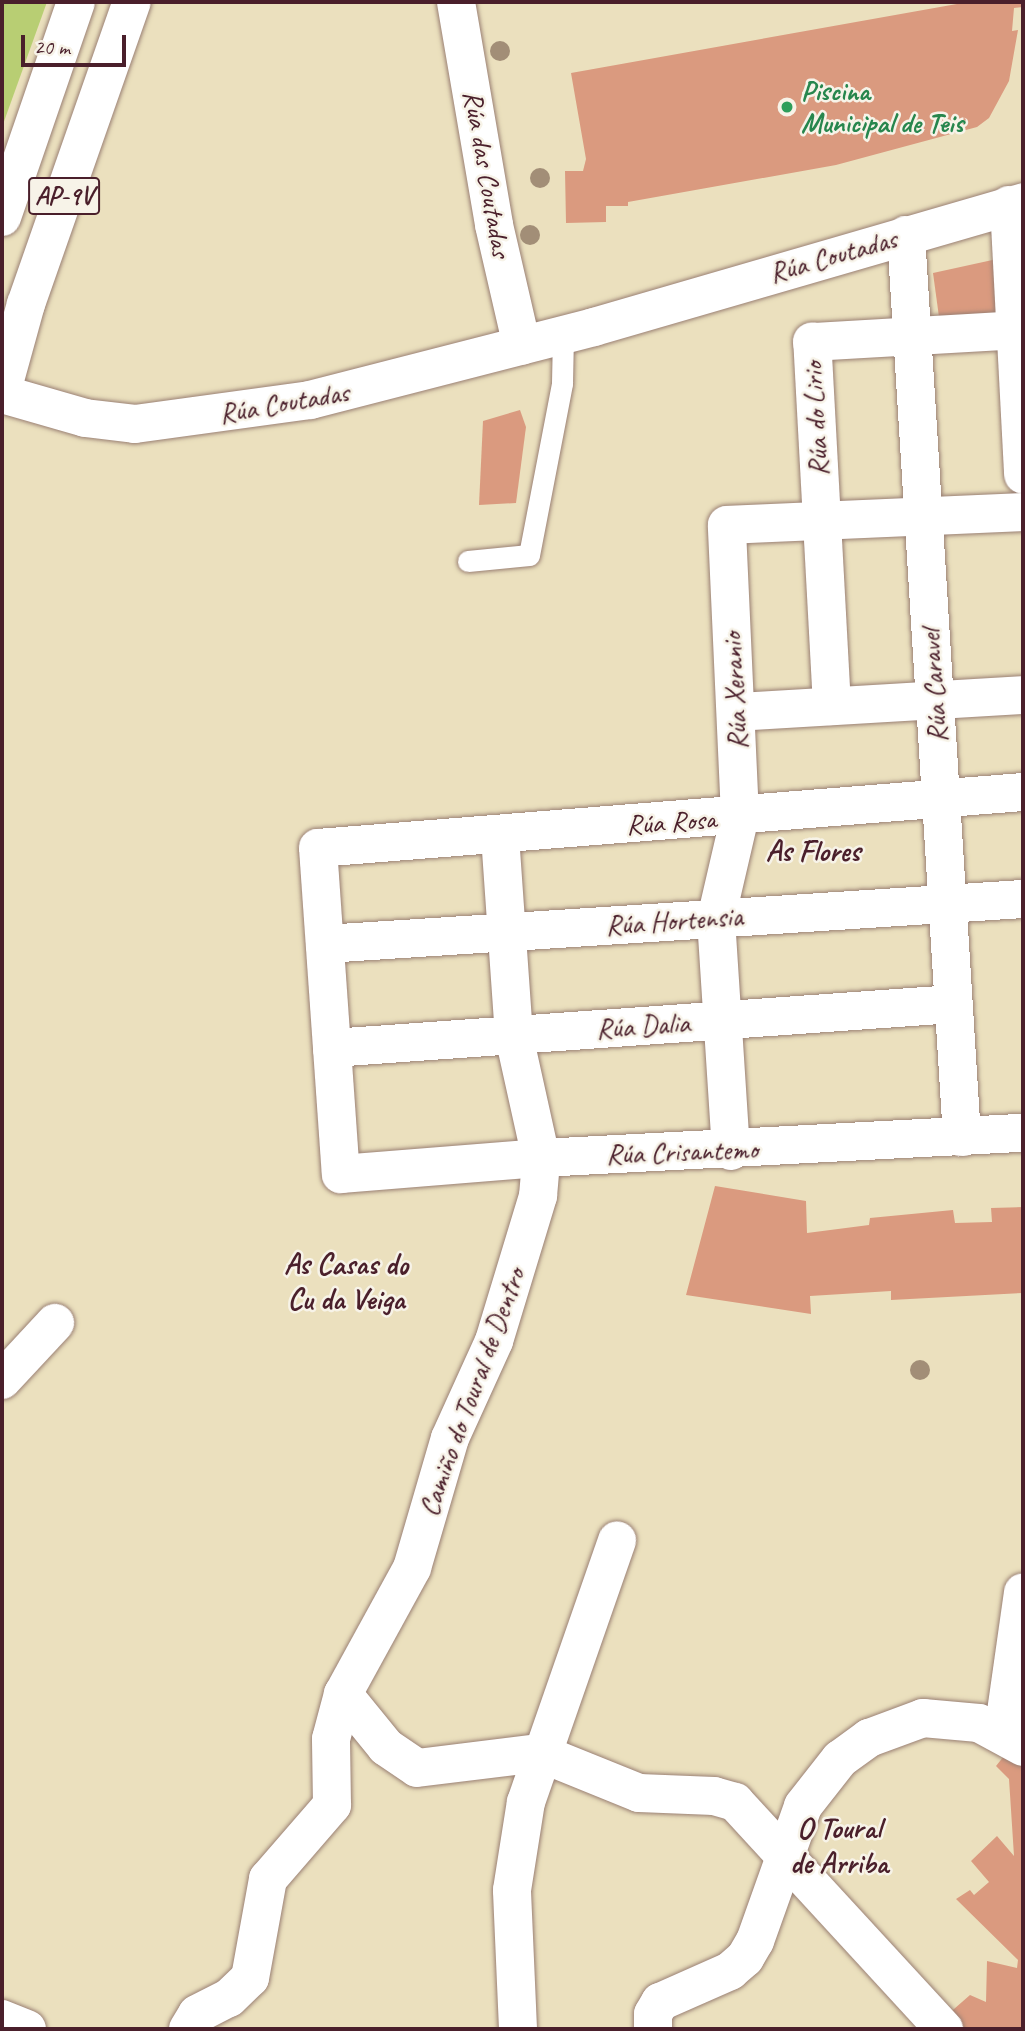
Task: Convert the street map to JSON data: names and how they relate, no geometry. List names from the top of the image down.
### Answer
{
  "streets": {
    "main road": [
      "Rúa das Coutadas",
      "AP-9V",
      "Rúa Coutadas",
      "Rúa do Lirio",
      "Rúa Caravel",
      "Rúa Xeranio",
      "Rúa Rosa",
      "Rúa Hortensia",
      "Rúa Dalia",
      "Rúa Crisantemo",
      "Camiño do Toural de Dentro"
    ]
  },
  "crossings": [
    ["Rúa das Coutadas", "Rúa Coutadas"],
    ["AP-9V", "Rúa Coutadas"],
    ["Rúa Coutadas", "Rúa Caravel"],
    ["Rúa do Lirio", "Rúa Caravel"],
    ["Rúa do Lirio", "Rúa Xeranio"],
    ["Rúa Caravel", "Rúa Xeranio"],
    ["Rúa Caravel", "Rúa Rosa"],
    ["Rúa Caravel", "Rúa Hortensia"],
    ["Rúa Caravel", "Rúa Dalia"],
    ["Rúa Caravel", "Rúa Crisantemo"],
    ["Rúa Xeranio", "Rúa Rosa"],
    ["Rúa Xeranio", "Rúa Hortensia"],
    ["Rúa Xeranio", "Rúa Dalia"],
    ["Rúa Xeranio", "Rúa Crisantemo"],
    ["Rúa Rosa", "Rúa Hortensia"],
    ["Rúa Rosa", "Camiño do Toural de Dentro"],
    ["Rúa Hortensia", "Camiño do Toural de Dentro"],
    ["Rúa Dalia", "Rúa Crisantemo"],
    ["Rúa Dalia", "Camiño do Toural de Dentro"],
    ["Rúa Crisantemo", "Camiño do Toural de Dentro"]
  ],
  "districts": ["As Flores", "As Casas do Cu da Veiga", "O Toural de Arriba"],
  "places": ["Piscina Municipal de Teis"],
  "scale_bar": "20 m"
}
